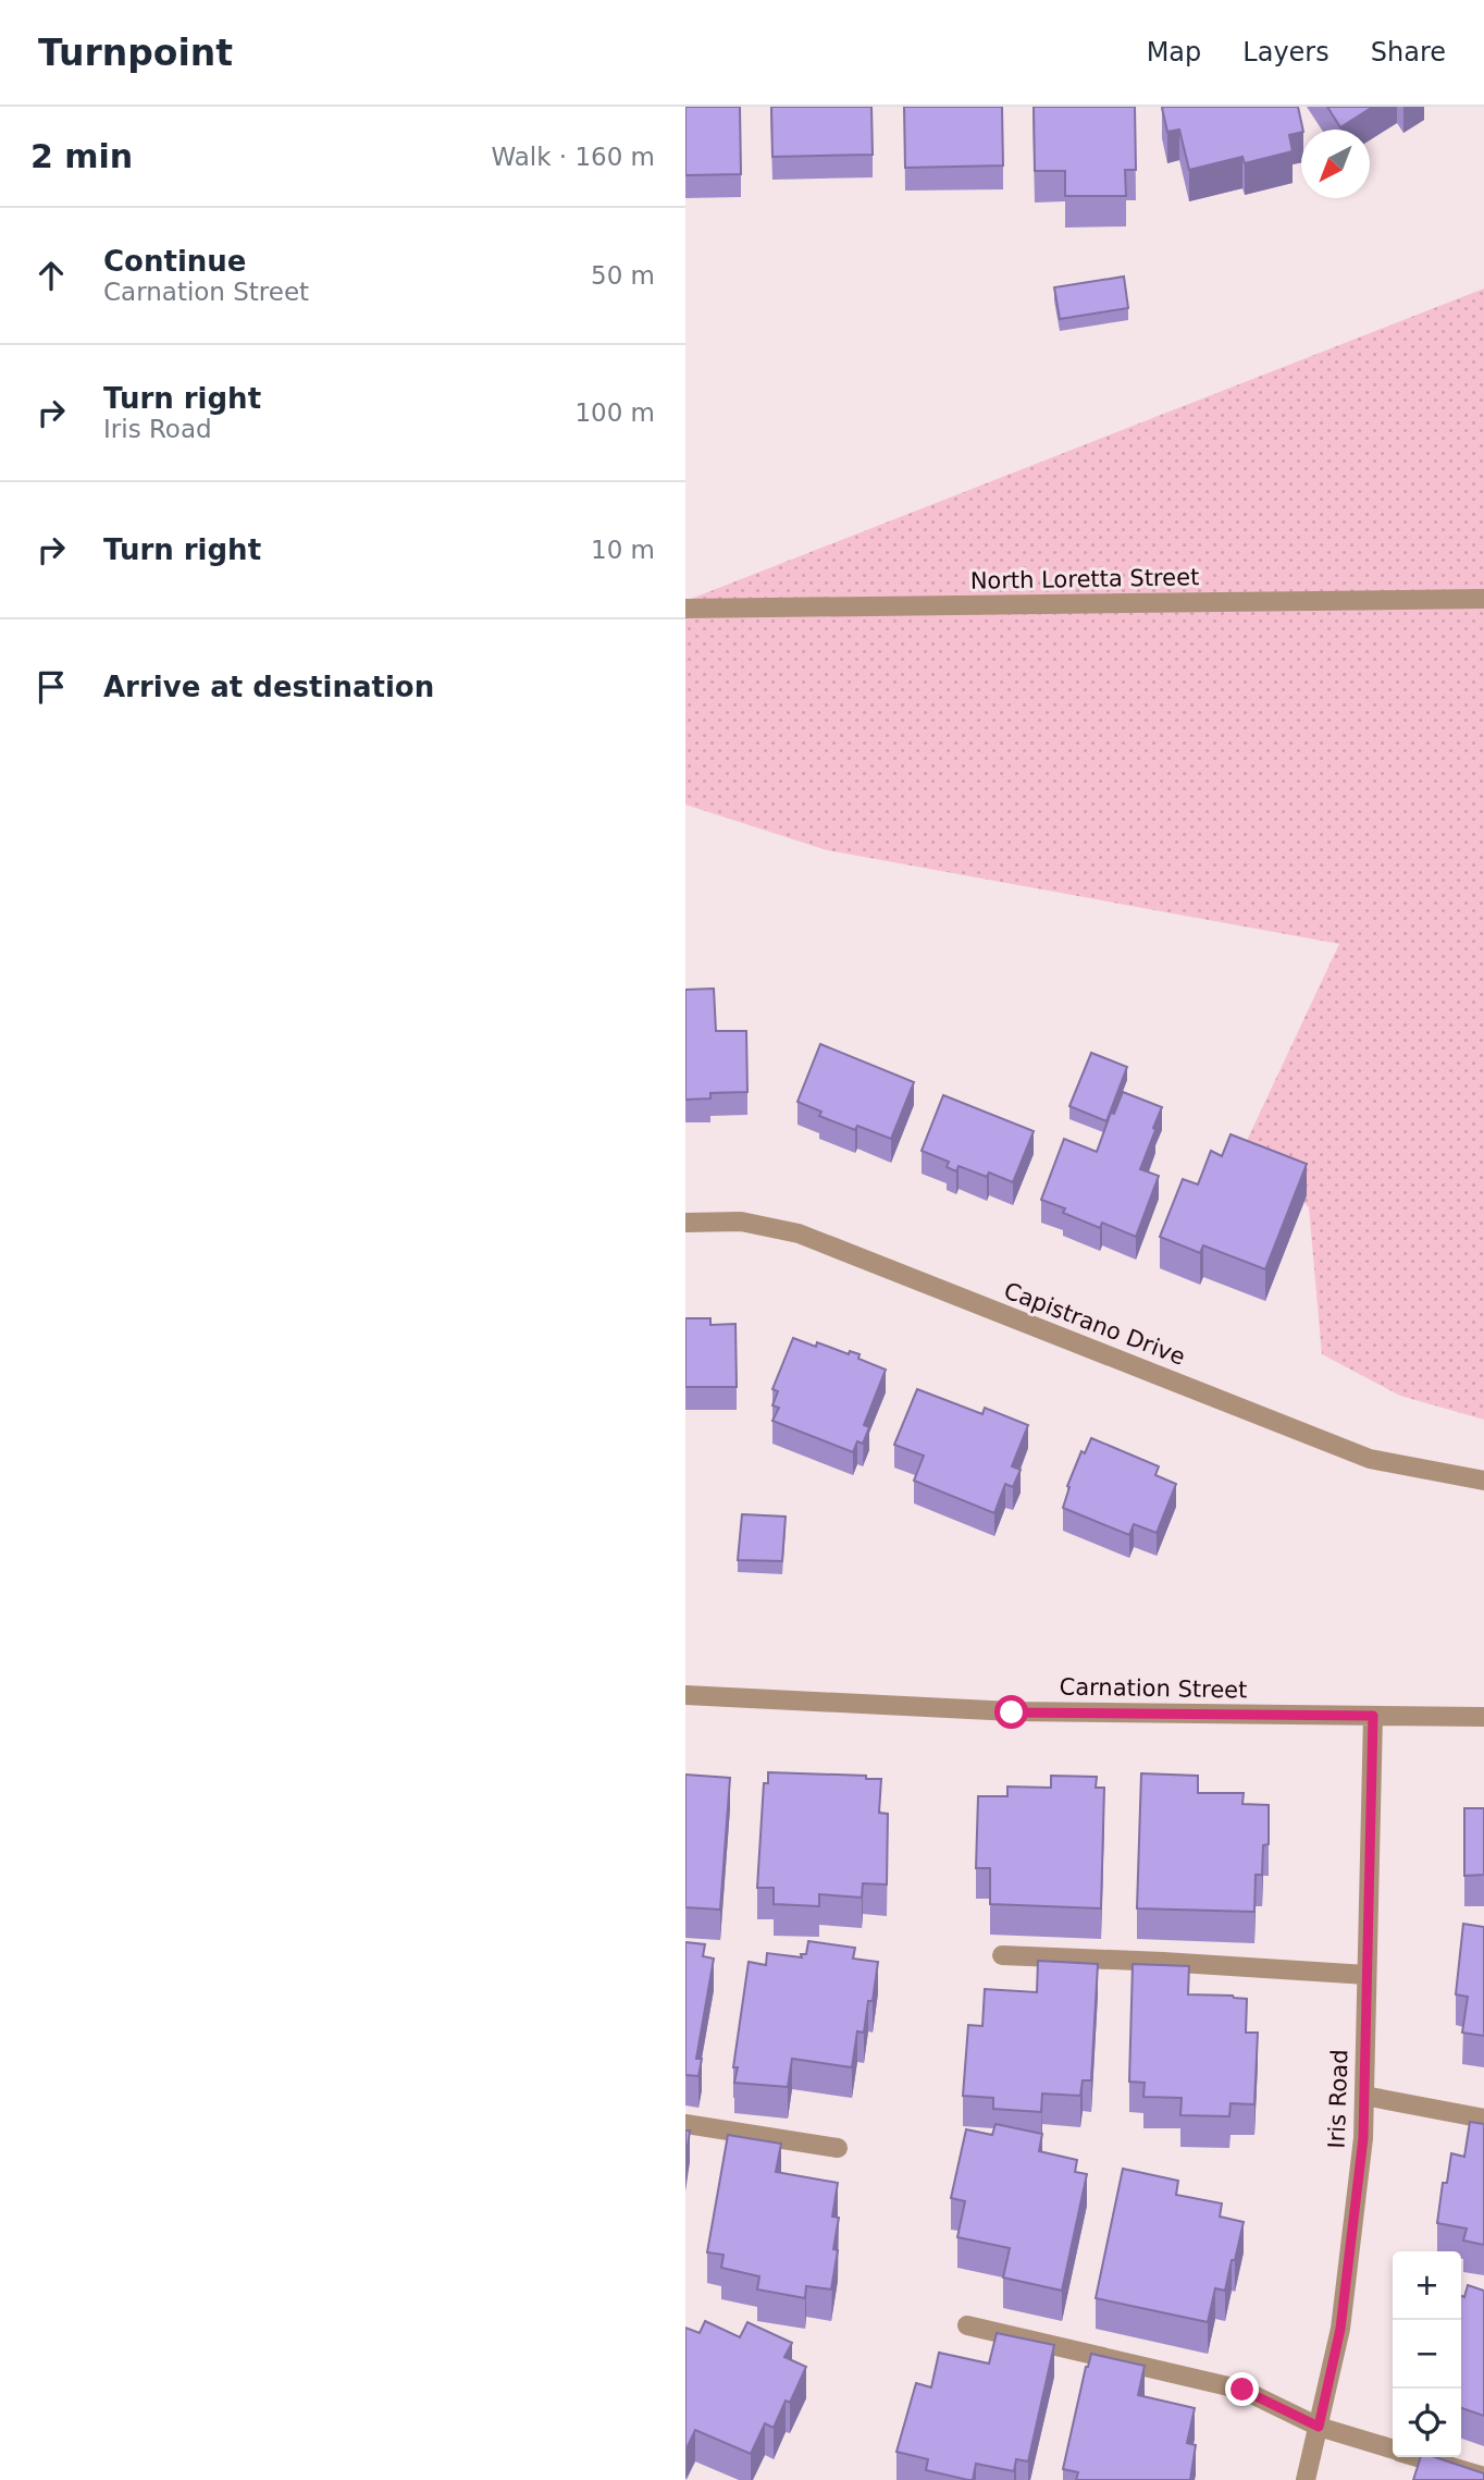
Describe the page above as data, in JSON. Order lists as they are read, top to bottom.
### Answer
{
  "streets": {
    "street": [
      "North Loretta Street",
      "Capistrano Drive",
      "Carnation Street",
      "Iris Road"
    ]
  },
  "crossings": [
    ["Carnation Street", "Iris Road"]
  ],
  "north": "bottom left",
  "page": {
    "header": "Turnpoint",
    "nav": ["Map", "Layers", "Share"],
    "heading": ["2 min", "Walk · 160 m"],
    "list": [
      ["Continue", "Carnation Street", "50 m"],
      ["Turn right", "Iris Road", "100 m"],
      ["Turn right", "10 m"],
      "Arrive at destination"
    ],
    "map_buttons": ["+", "−"]
  }
}
